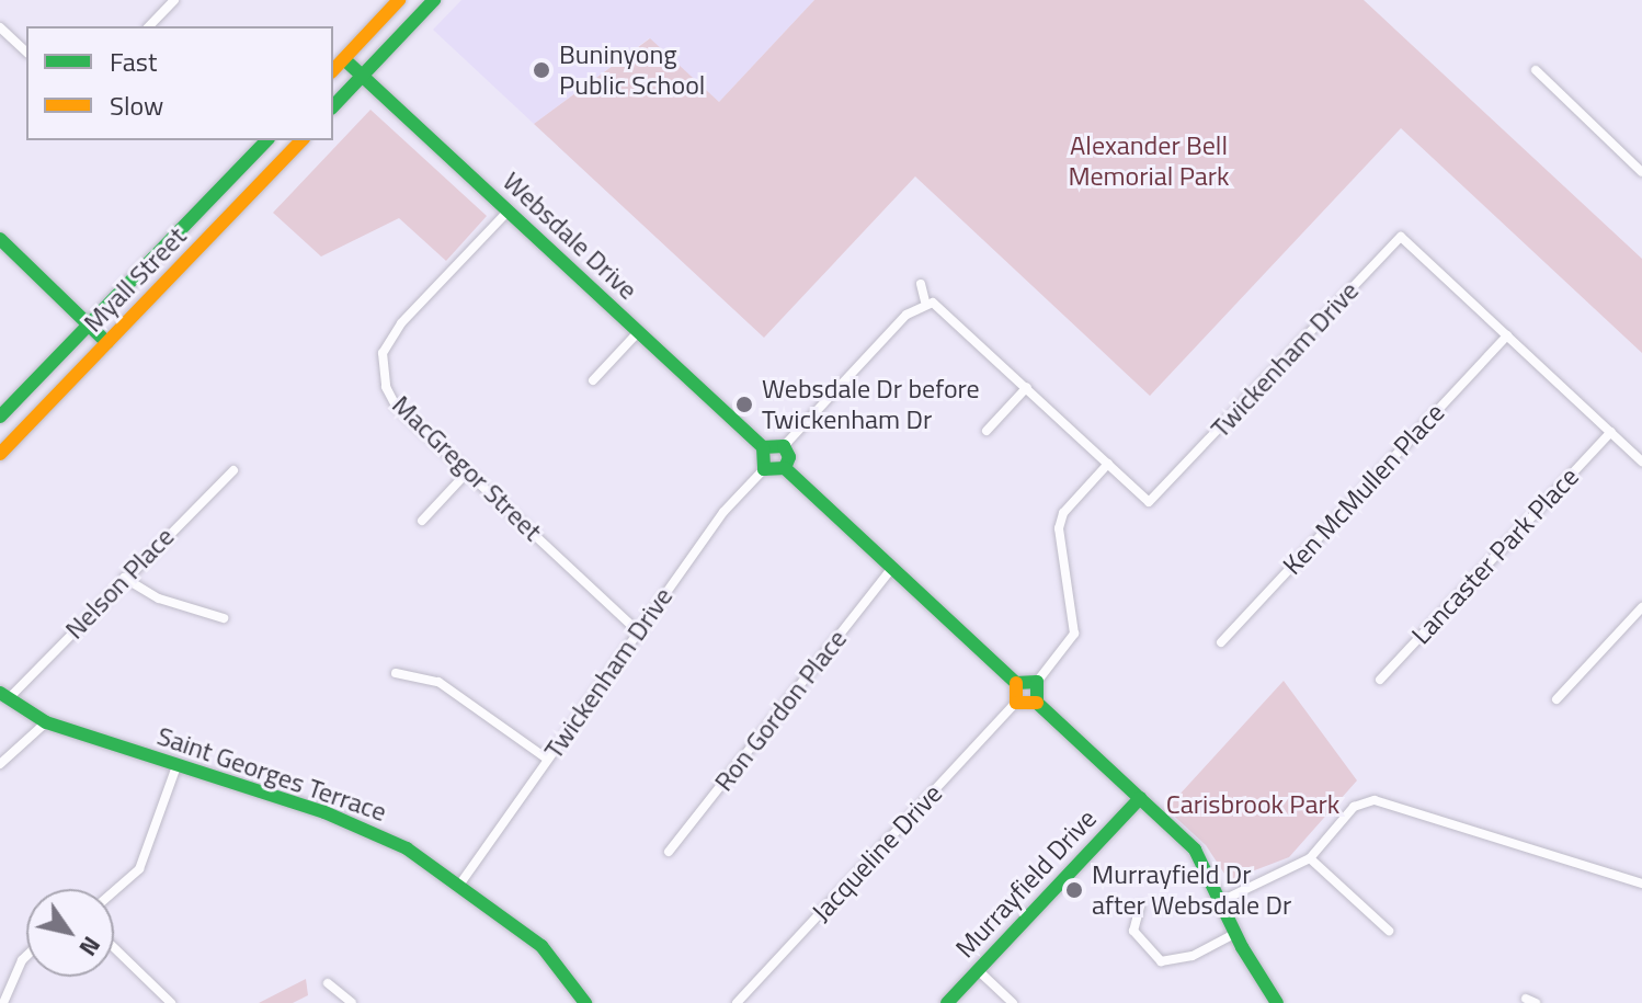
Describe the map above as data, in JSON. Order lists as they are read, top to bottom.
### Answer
{
  "streets": {
    "street": [
      "Websdale Drive",
      "Myall Street",
      "Twickenham Drive",
      "MacGregor Street",
      "Ken McMullen Place",
      "Lancaster Park Place",
      "Nelson Place",
      "Ron Gordon Place",
      "Saint Georges Terrace",
      "Jacqueline Drive",
      "Murrayfield Drive"
    ]
  },
  "crossings": [
    ["Websdale Drive", "Twickenham Drive"],
    ["Websdale Drive", "MacGregor Street"],
    ["Twickenham Drive", "MacGregor Street"],
    ["Twickenham Drive", "Ken McMullen Place"],
    ["Twickenham Drive", "Lancaster Park Place"],
    ["Twickenham Drive", "Saint Georges Terrace"],
    ["Nelson Place", "Saint Georges Terrace"]
  ],
  "parks": ["Alexander Bell Memorial Park", "Carisbrook Park"],
  "places": ["Buninyong Public School", "Websdale Dr before Twickenham Dr", "Murrayfield Dr after Websdale Dr"],
  "legend": ["Fast", "Slow"],
  "north": "bottom right"
}
